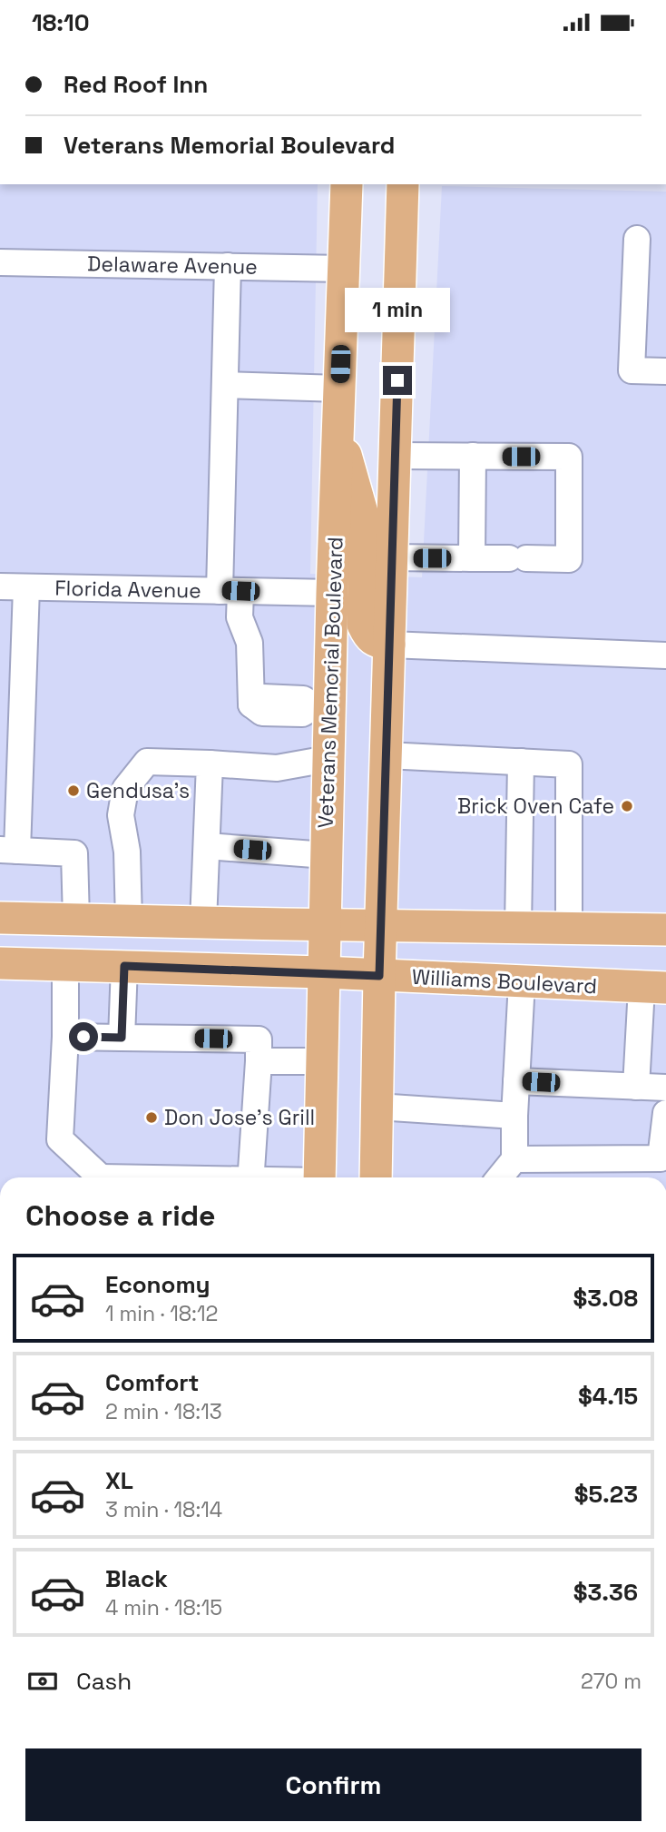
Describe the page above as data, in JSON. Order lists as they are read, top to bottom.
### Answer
{
  "streets": {
    "main road": ["Veterans Memorial Boulevard", "Williams Boulevard"],
    "street": ["Delaware Avenue", "Florida Avenue"]
  },
  "crossings": [
    ["Delaware Avenue", "Veterans Memorial Boulevard"],
    ["Florida Avenue", "Veterans Memorial Boulevard"],
    ["Veterans Memorial Boulevard", "Williams Boulevard"]
  ],
  "places": ["Gendusa's", "Brick Oven Cafe", "Don Jose's Grill"],
  "page": {
    "status": "18:10",
    "banner": ["Red Roof Inn", "Veterans Memorial Boulevard"],
    "bubble": "1 min",
    "heading": "Choose a ride",
    "list": [
      {
        "name": "Economy",
        "note": "1 min · 18:12",
        "value": "$3.08"
      },
      {
        "name": "Comfort",
        "note": "2 min · 18:13",
        "value": "$4.15"
      },
      {
        "name": "XL",
        "note": "3 min · 18:14",
        "value": "$5.23"
      },
      {
        "name": "Black",
        "note": "4 min · 18:15",
        "value": "$3.36"
      }
    ],
    "pay": ["Cash", "270 m"],
    "buttons": "Confirm"
  }
}
